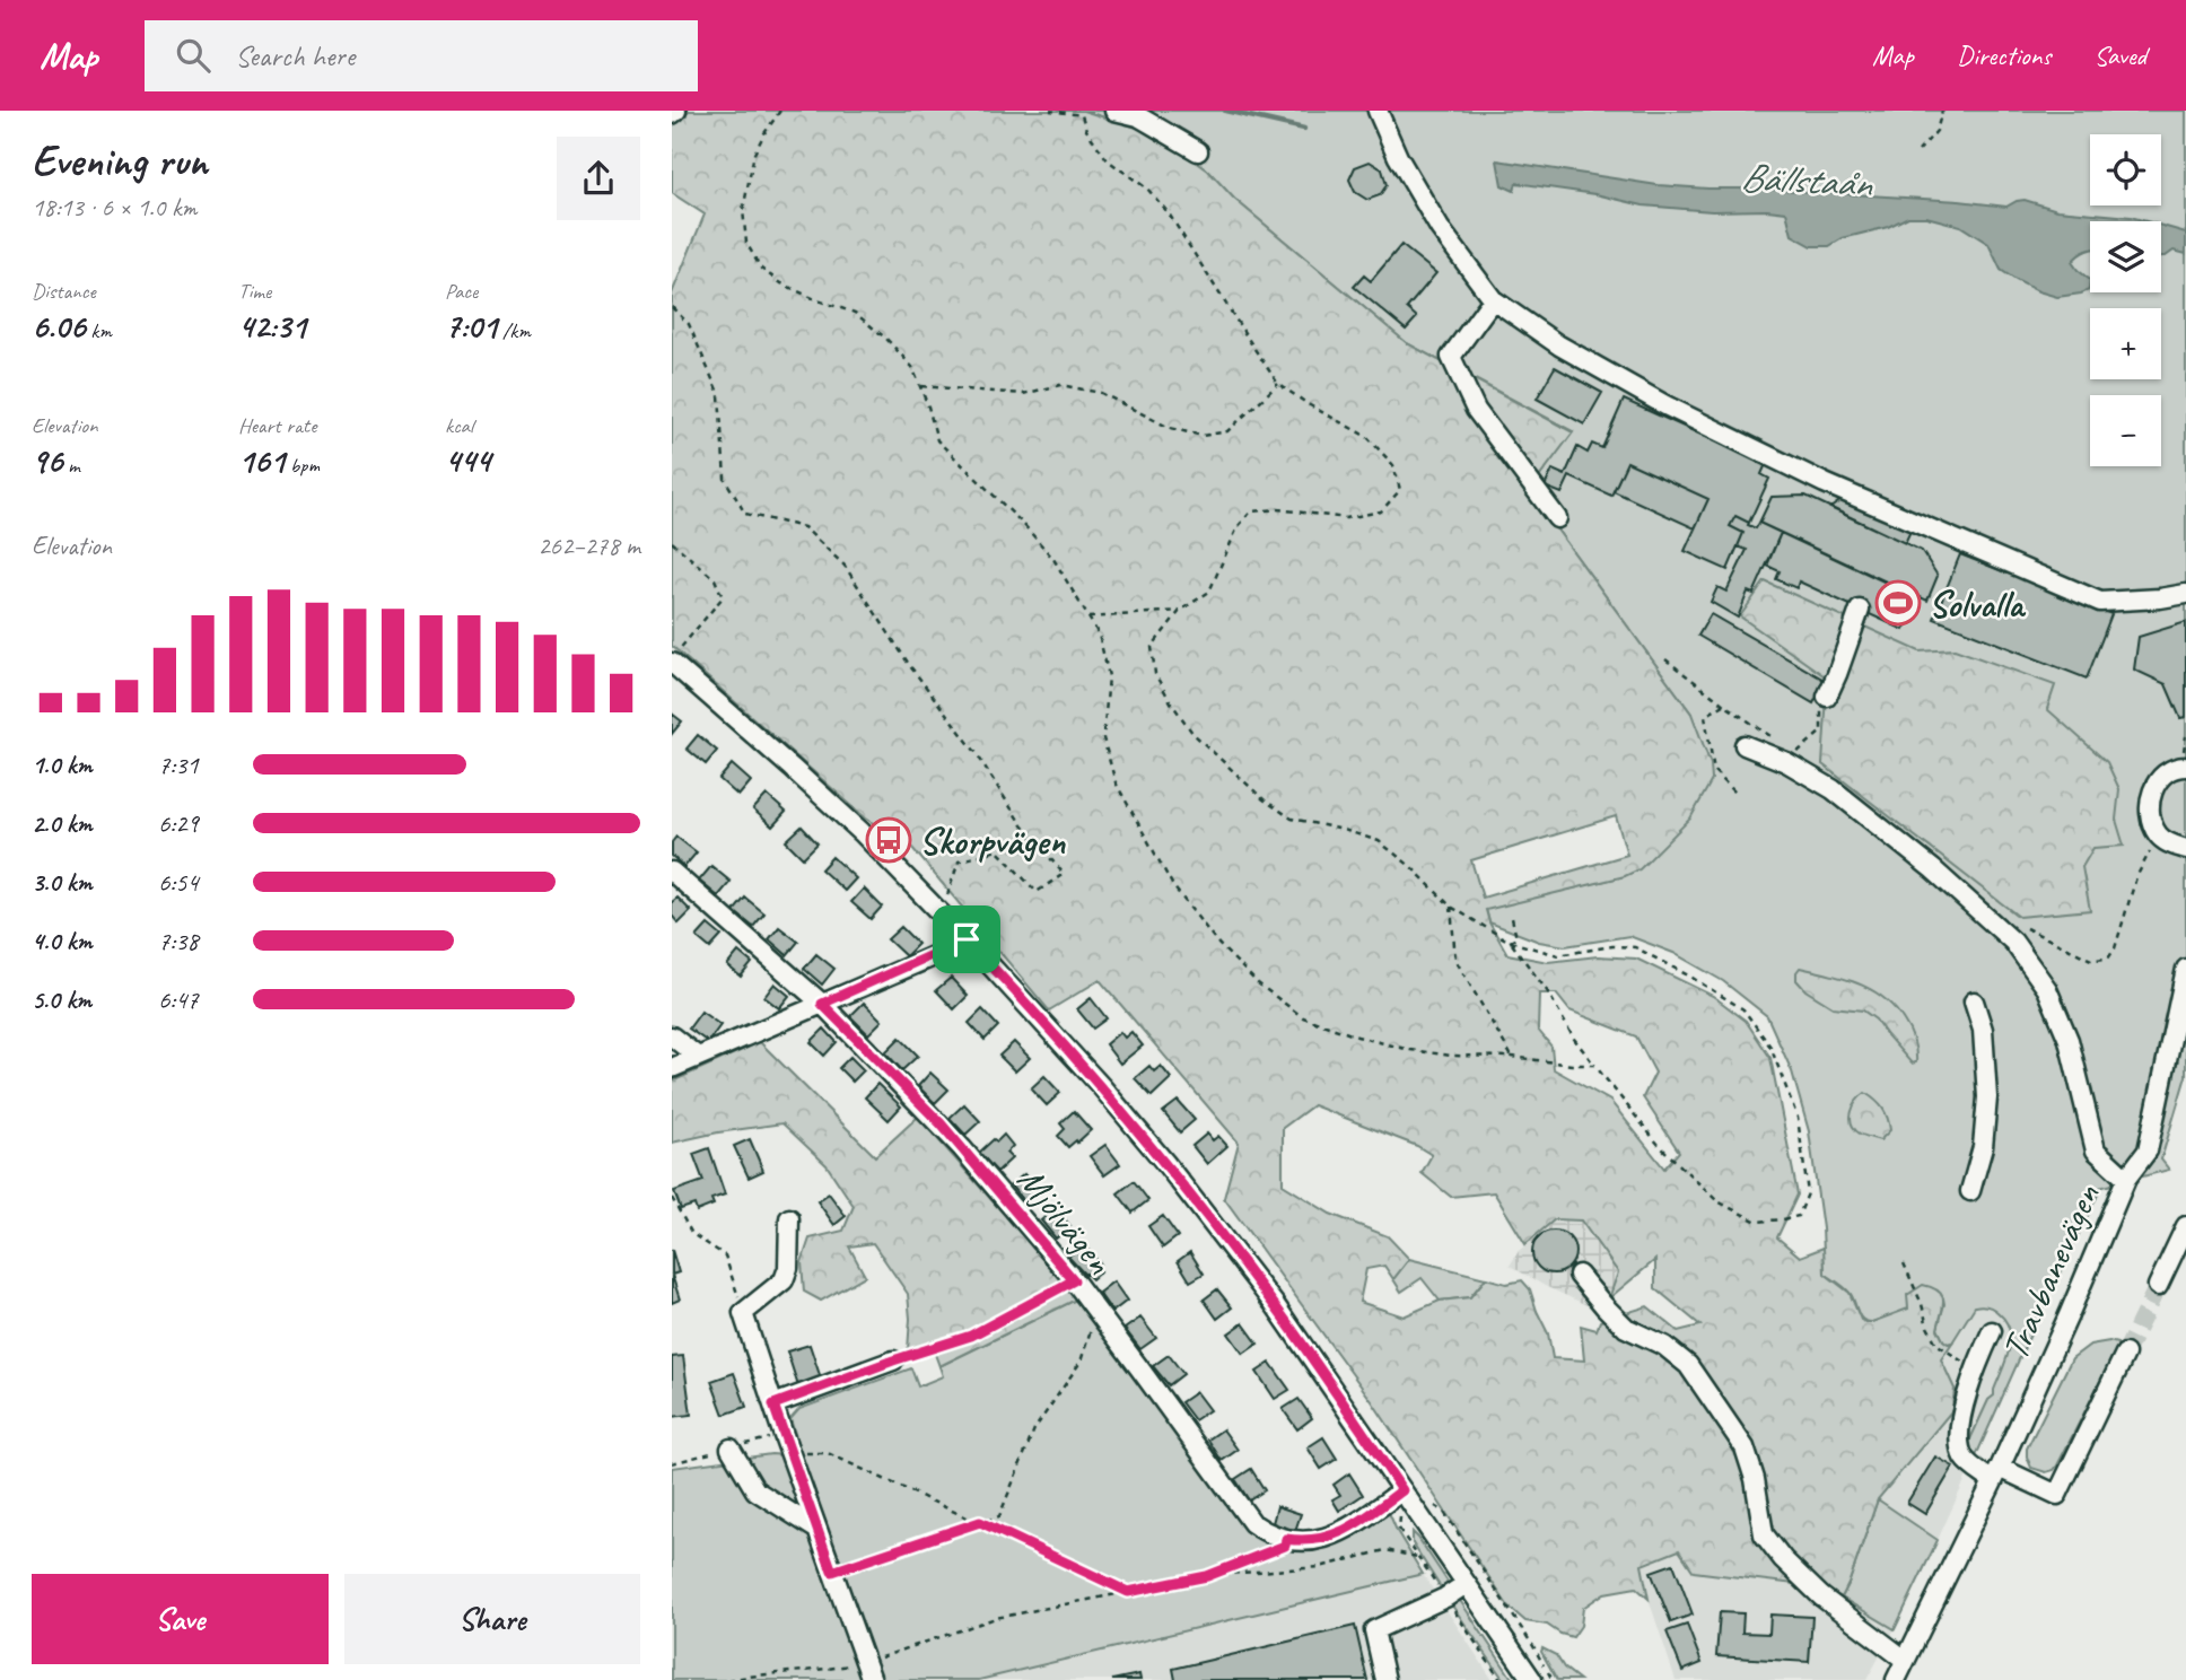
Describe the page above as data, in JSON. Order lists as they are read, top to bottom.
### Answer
{
  "streets": {
    "street": ["Mjölvägen", "Travbanevägen"]
  },
  "water": ["Bällstaån"],
  "places": {
    "sports": ["Solvalla"],
    "bus stop": ["Skorpvägen"]
  },
  "page": {
    "header": "Map",
    "search": "Search here",
    "nav": ["Map", "Directions", "Saved"],
    "heading": ["Evening run", "18:13 · 6 × 1.0 km"],
    "map_buttons": ["+", "−"],
    "stats": [
      ["Distance", "6.06 km"],
      ["Time", "42:31"],
      ["Pace", "7:01 /km"],
      ["Elevation", "96 m"],
      ["Heart rate", "161 bpm"],
      ["kcal", "444"]
    ],
    "chart": ["Elevation", "262–278 m"],
    "list": [
      {
        "name": "1.0 km",
        "note": "7:31"
      },
      {
        "name": "2.0 km",
        "note": "6:29"
      },
      {
        "name": "3.0 km",
        "note": "6:54"
      },
      {
        "name": "4.0 km",
        "note": "7:38"
      },
      {
        "name": "5.0 km",
        "note": "6:47"
      }
    ],
    "buttons": ["Save", "Share"]
  }
}
